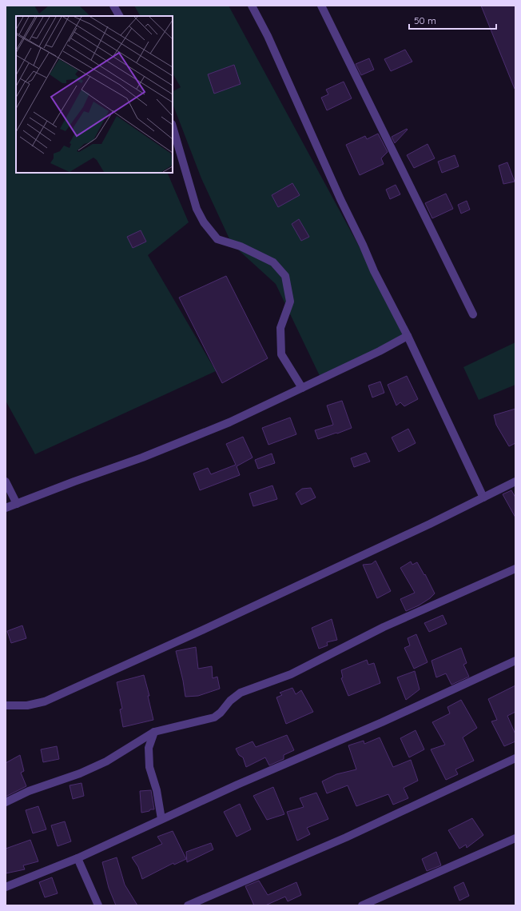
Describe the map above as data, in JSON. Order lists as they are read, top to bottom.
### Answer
{
  "scale_bar": "50 m"
}
